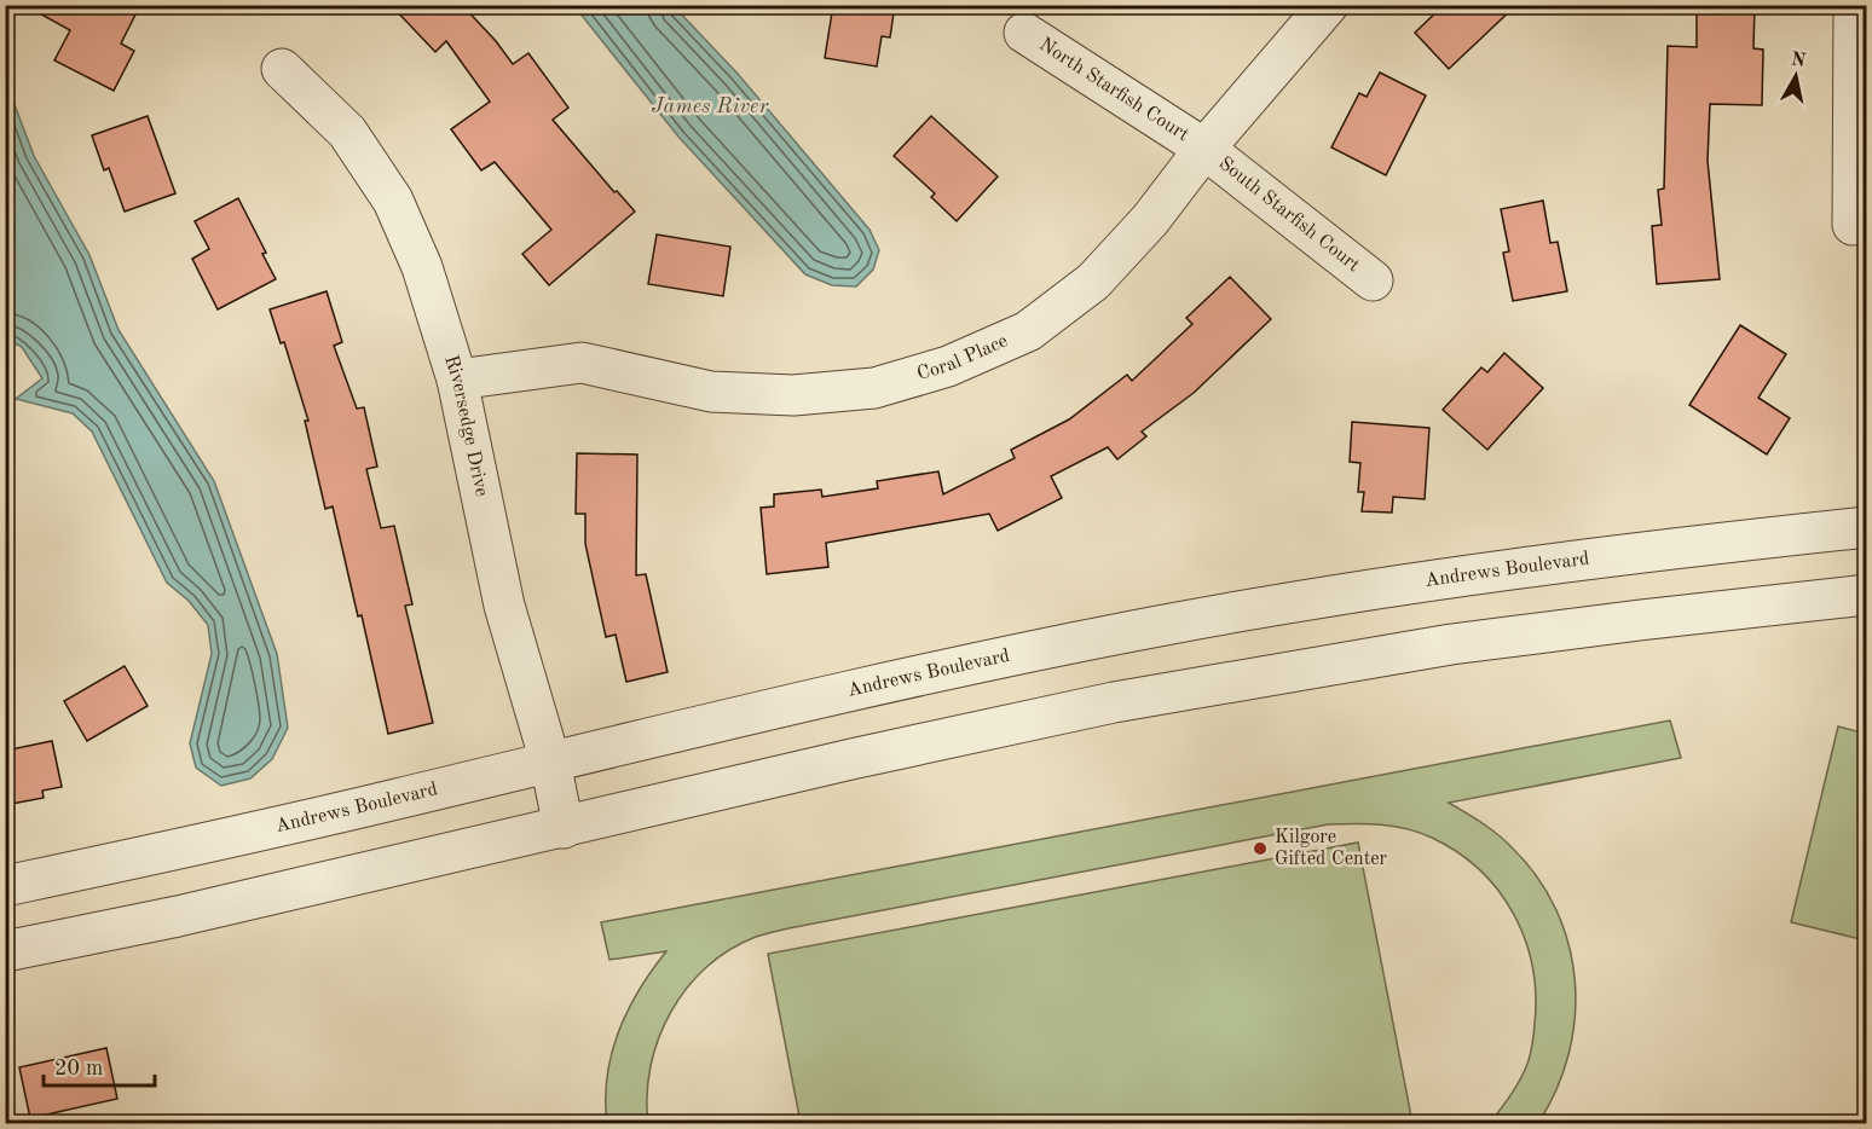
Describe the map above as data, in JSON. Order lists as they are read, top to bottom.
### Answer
{
  "streets": {
    "street": [
      "North Starfish Court",
      "South Starfish Court",
      "Coral Place",
      "Riversedge Drive",
      "Andrews Boulevard"
    ]
  },
  "crossings": [
    ["North Starfish Court", "South Starfish Court"],
    ["North Starfish Court", "Coral Place"],
    ["South Starfish Court", "Coral Place"],
    ["Coral Place", "Riversedge Drive"],
    ["Riversedge Drive", "Andrews Boulevard"]
  ],
  "water": ["James River"],
  "places": ["Kilgore Gifted Center"],
  "scale_bar": "20 m",
  "north": "top"
}
